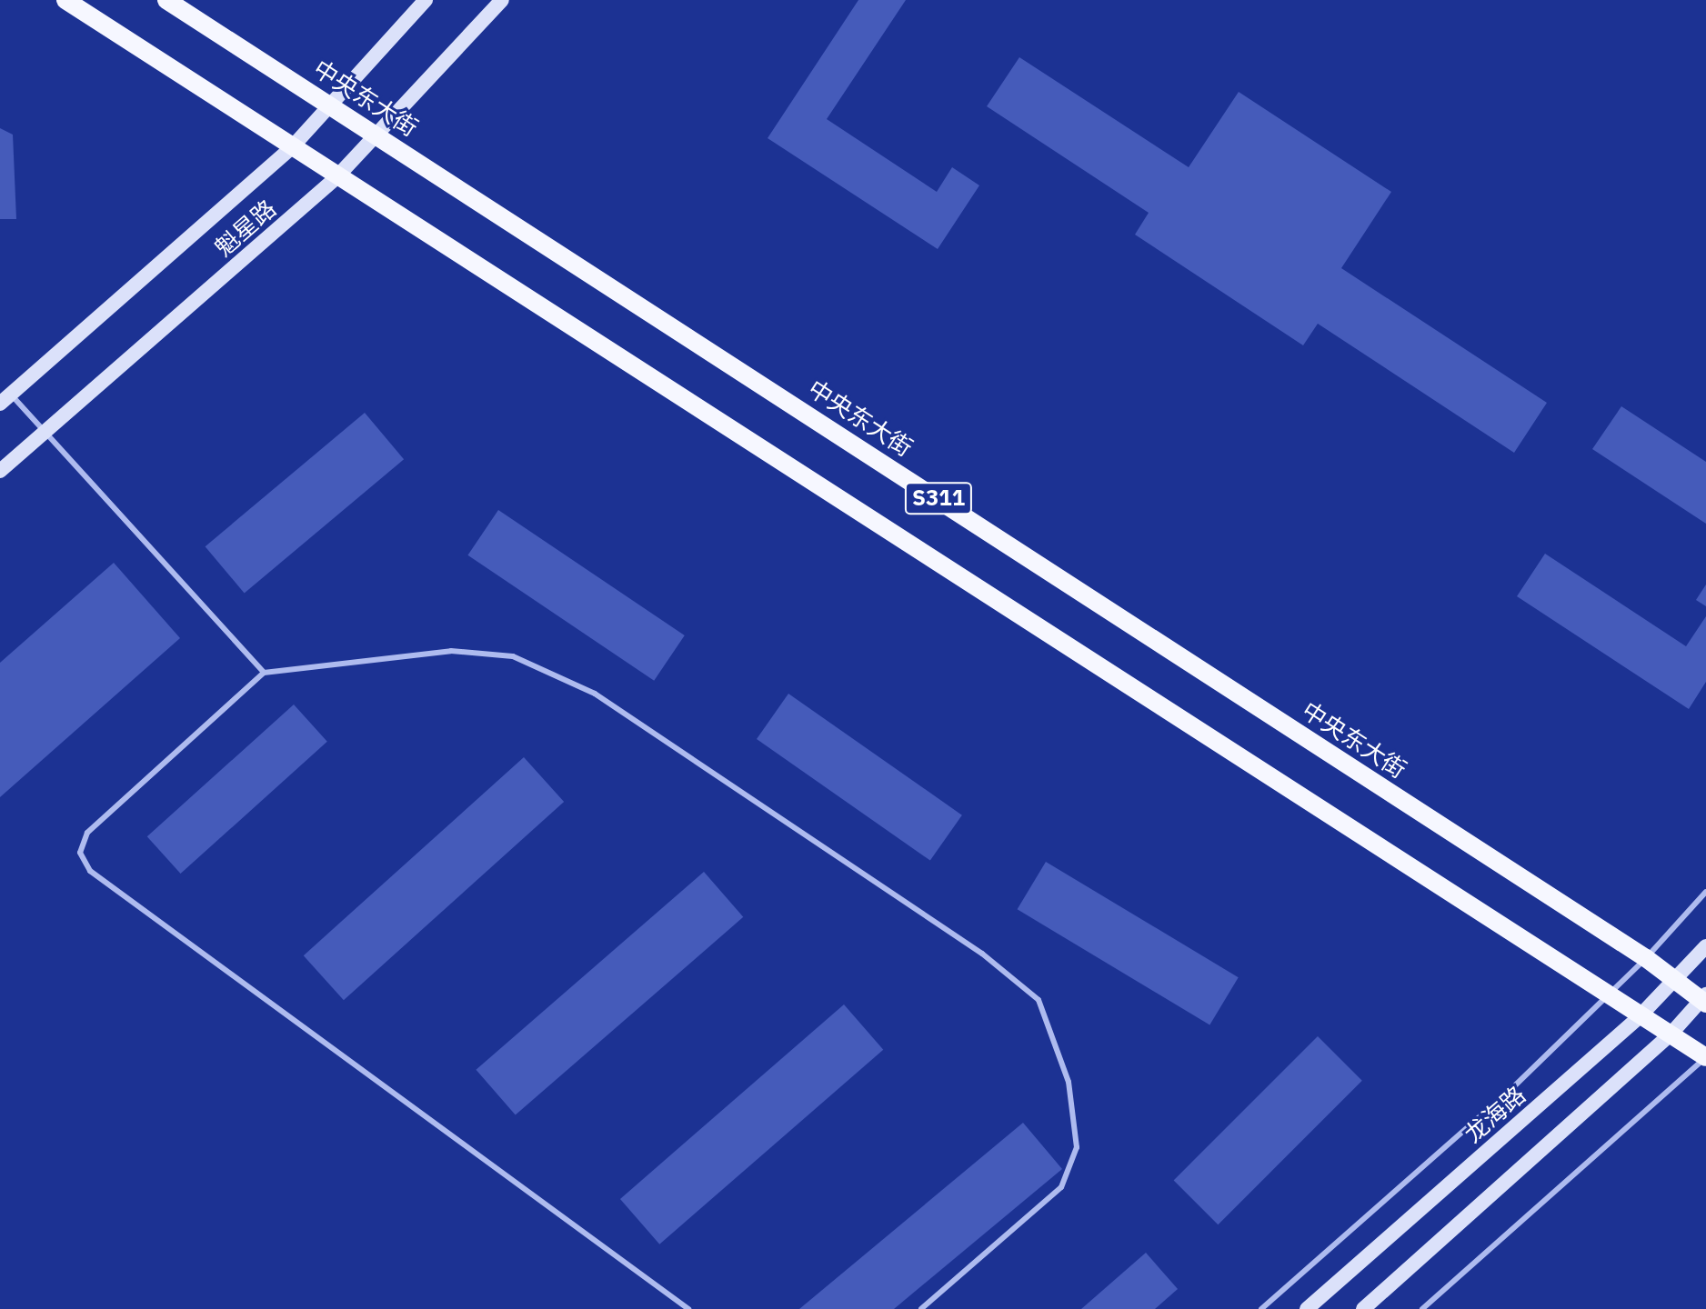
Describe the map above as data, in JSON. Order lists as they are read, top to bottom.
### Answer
{
  "streets": {
    "main road": ["中央东大街", "S311"],
    "street": ["魁星路", "龙海路"]
  },
  "crossings": [
    ["中央东大街", "魁星路"],
    ["中央东大街", "龙海路"]
  ]
}
